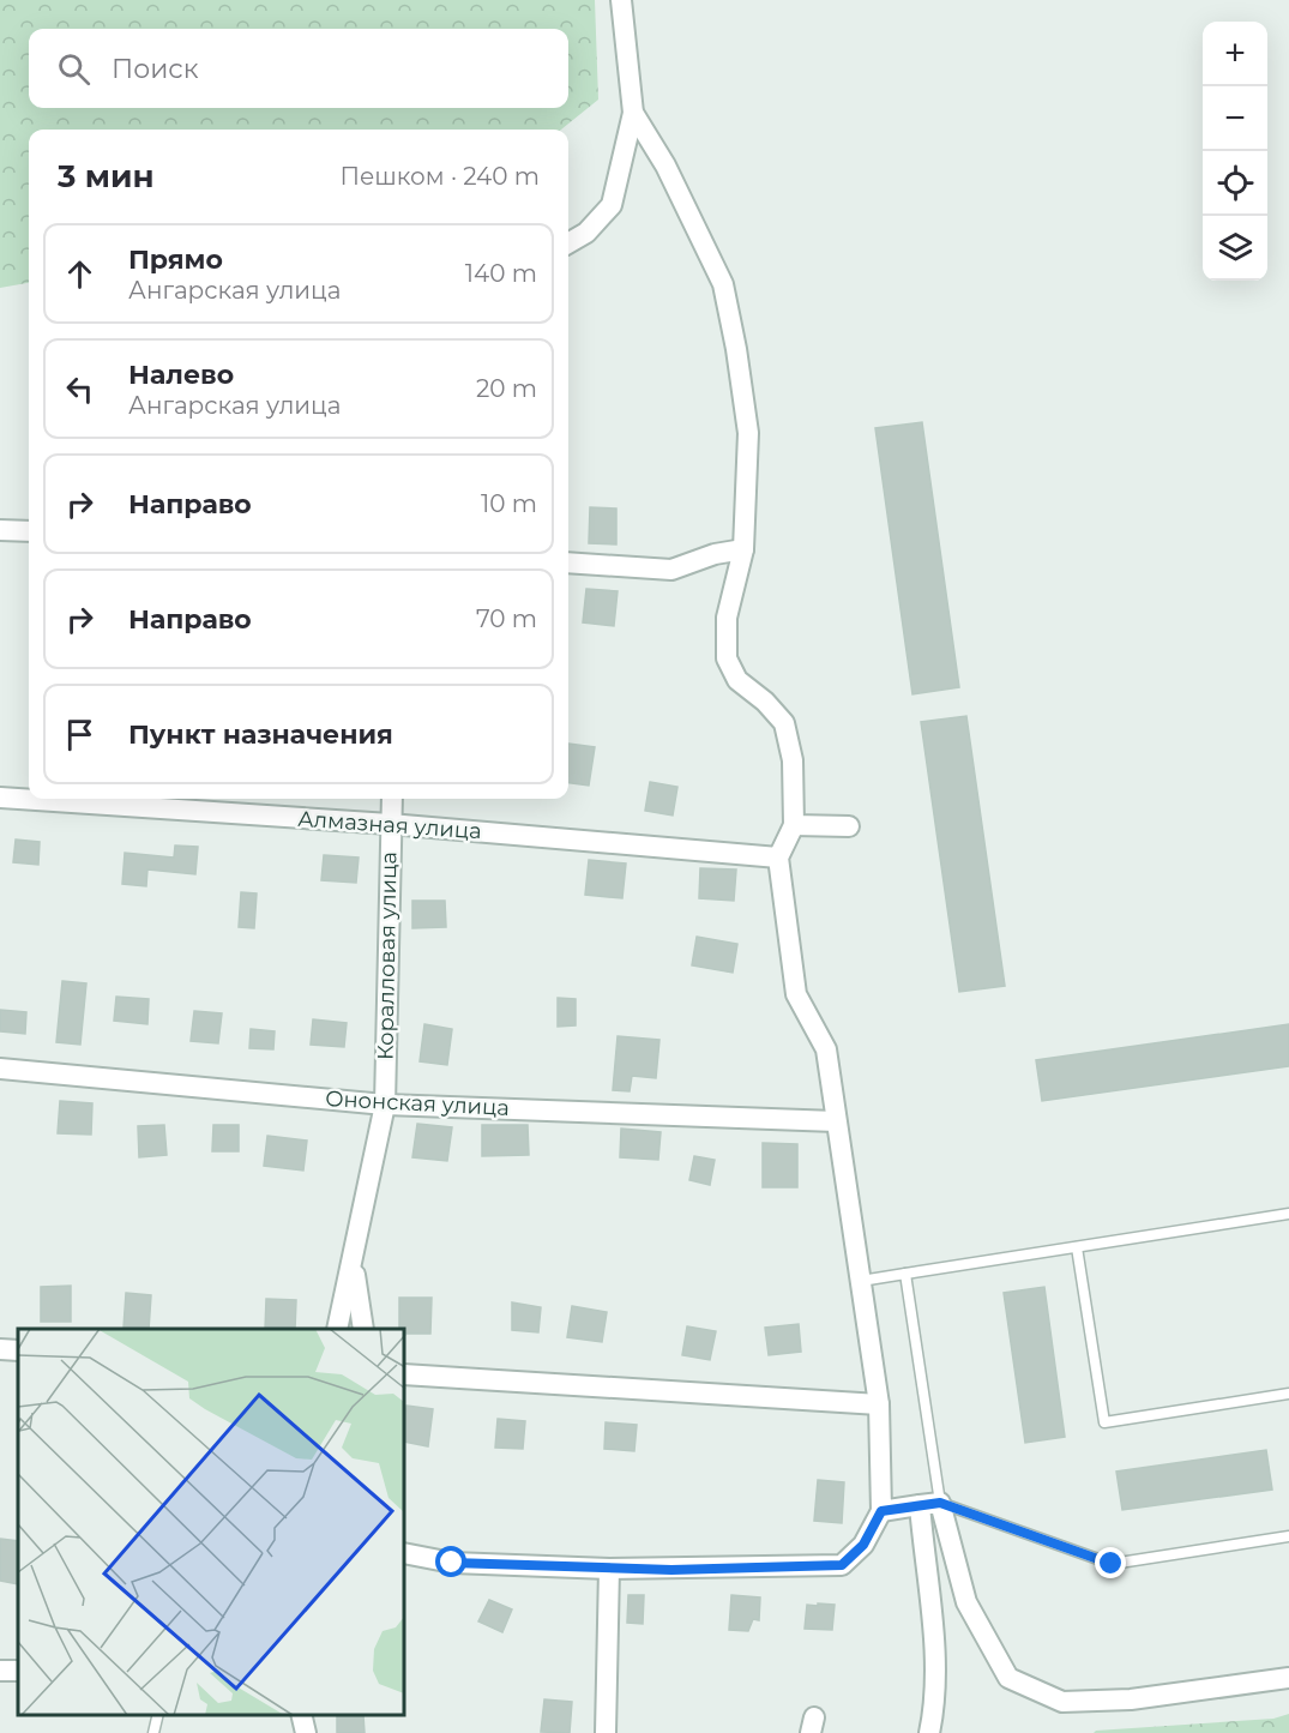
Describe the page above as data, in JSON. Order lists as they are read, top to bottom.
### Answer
{
  "streets": {
    "street": ["Алмазная улица", "Коралловая улица", "Ононская улица"]
  },
  "crossings": [
    ["Алмазная улица", "Коралловая улица"],
    ["Коралловая улица", "Ононская улица"]
  ],
  "page": {
    "map_buttons": ["+", "−"],
    "search": "Поиск",
    "heading": ["3 мин", "Пешком · 240 m"],
    "list": [
      ["Прямо", "Ангарская улица", "140 m"],
      ["Налево", "Ангарская улица", "20 m"],
      ["Направо", "10 m"],
      ["Направо", "70 m"],
      "Пункт назначения"
    ]
  }
}
